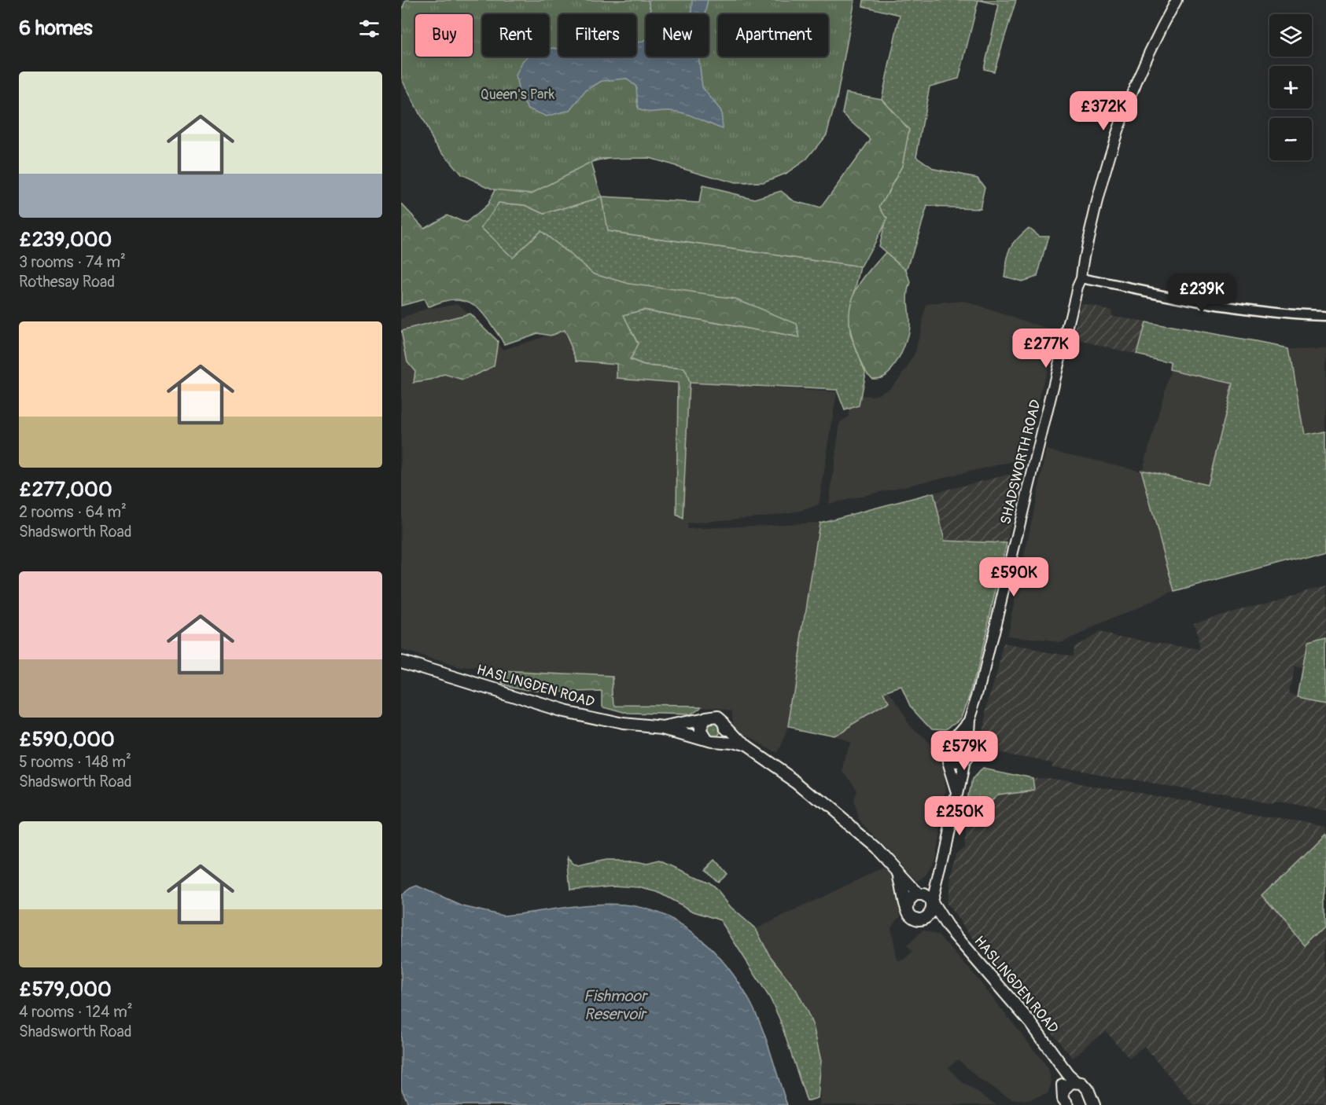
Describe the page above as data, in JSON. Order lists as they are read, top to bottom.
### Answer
{
  "streets": {
    "highway": ["HASLINGDEN ROAD"],
    "main road": ["SHADSWORTH ROAD"]
  },
  "crossings": [
    ["SHADSWORTH ROAD", "HASLINGDEN ROAD"]
  ],
  "water": ["Fishmoor Reservoir"],
  "parks": ["Queen's Park"],
  "page": {
    "heading": "6 homes",
    "map_buttons": ["+", "−"],
    "chip": [
      "Buy",
      "Rent",
      "Filters",
      "New",
      "Apartment"
    ],
    "list": [
      {
        "name": "£239,000",
        "note": "3 rooms · 74 m² · Rothesay Road"
      },
      {
        "name": "£277,000",
        "note": "2 rooms · 64 m² · Shadsworth Road"
      },
      {
        "name": "£590,000",
        "note": "5 rooms · 148 m² · Shadsworth Road"
      },
      {
        "name": "£579,000",
        "note": "4 rooms · 124 m² · Shadsworth Road"
      }
    ],
    "price": [
      "£372K",
      "£239K",
      "£277K",
      "£590K",
      "£579K",
      "£250K"
    ]
  }
}
